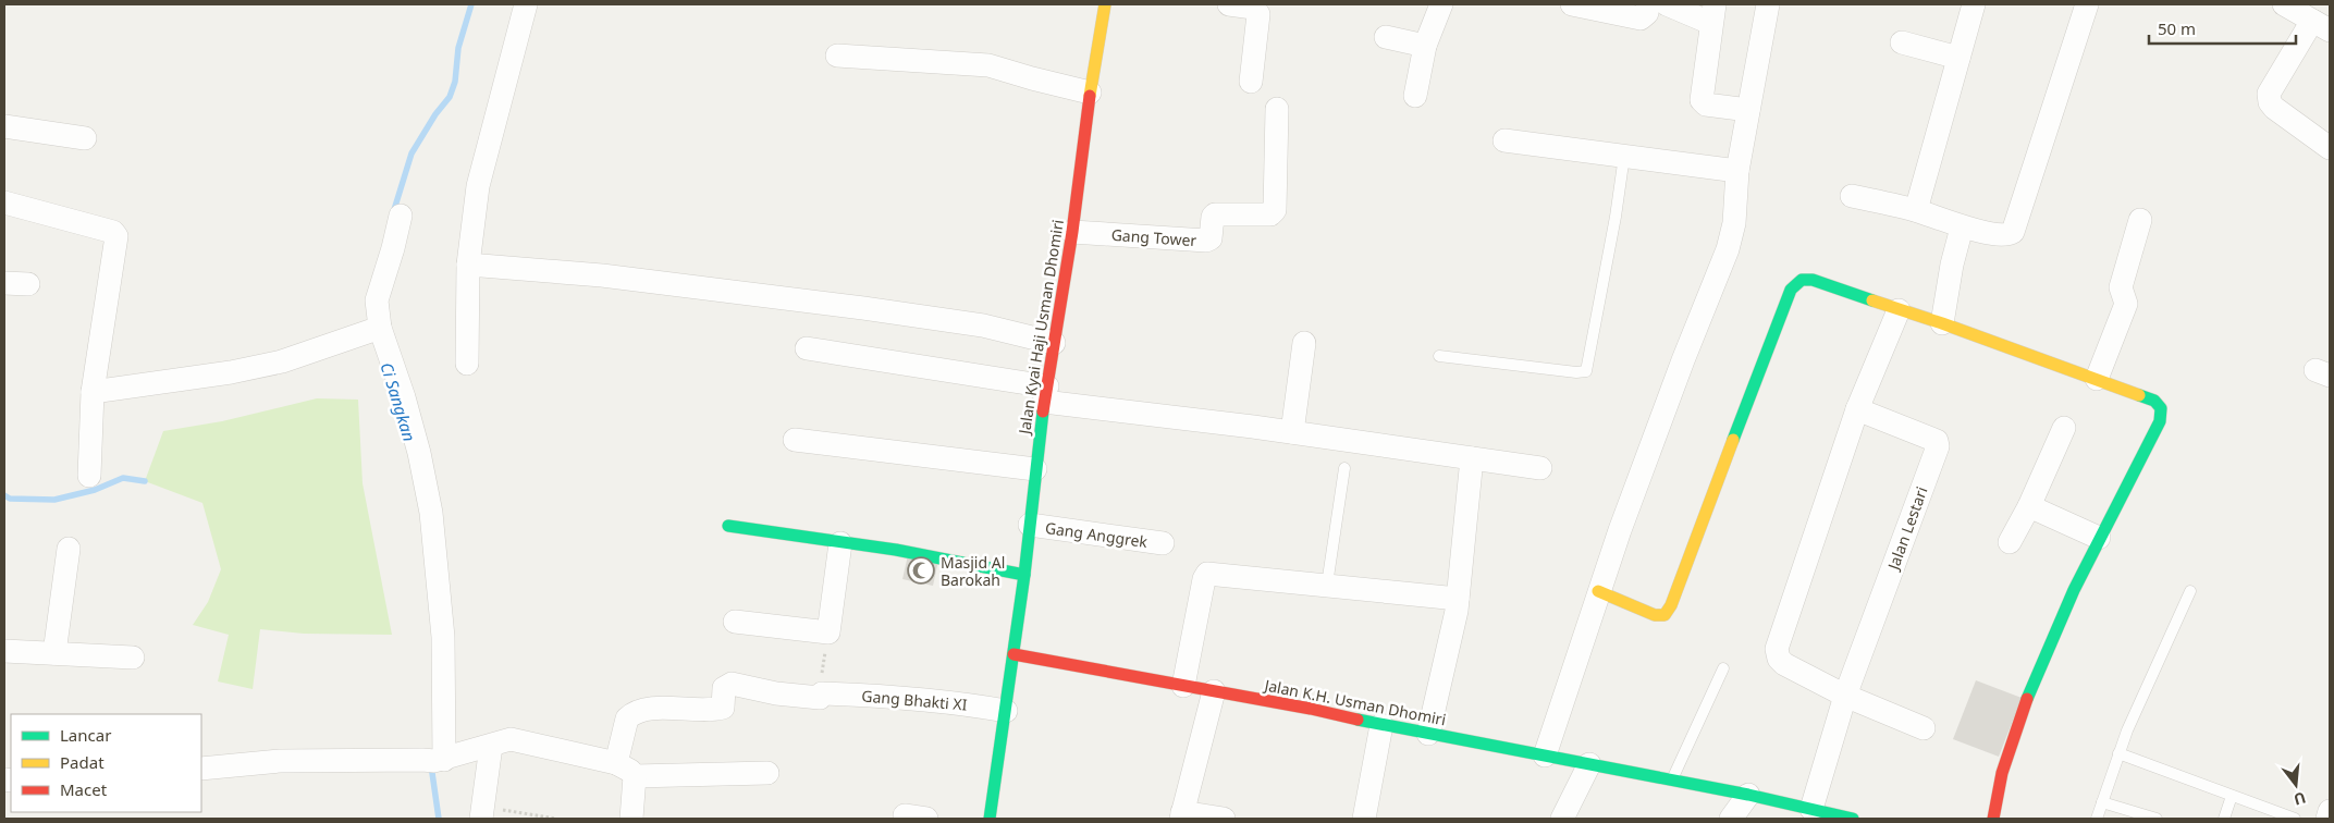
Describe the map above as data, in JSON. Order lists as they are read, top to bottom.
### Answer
{
  "streets": {
    "street": [
      "Gang Tower",
      "Jalan Kyai Haji Usman Dhomiri",
      "Jalan Lestari",
      "Gang Anggrek",
      "Gang Bhakti XI",
      "Jalan K.H. Usman Dhomiri"
    ]
  },
  "crossings": [
    ["Gang Tower", "Jalan Kyai Haji Usman Dhomiri"],
    ["Jalan Kyai Haji Usman Dhomiri", "Gang Anggrek"],
    ["Jalan Kyai Haji Usman Dhomiri", "Jalan K.H. Usman Dhomiri"]
  ],
  "water": ["Ci Sangkan"],
  "places": {
    "mosque": ["Masjid Al Barokah"]
  },
  "legend": ["Lancar", "Padat", "Macet"],
  "scale_bar": "50 m",
  "north": "bottom"
}
